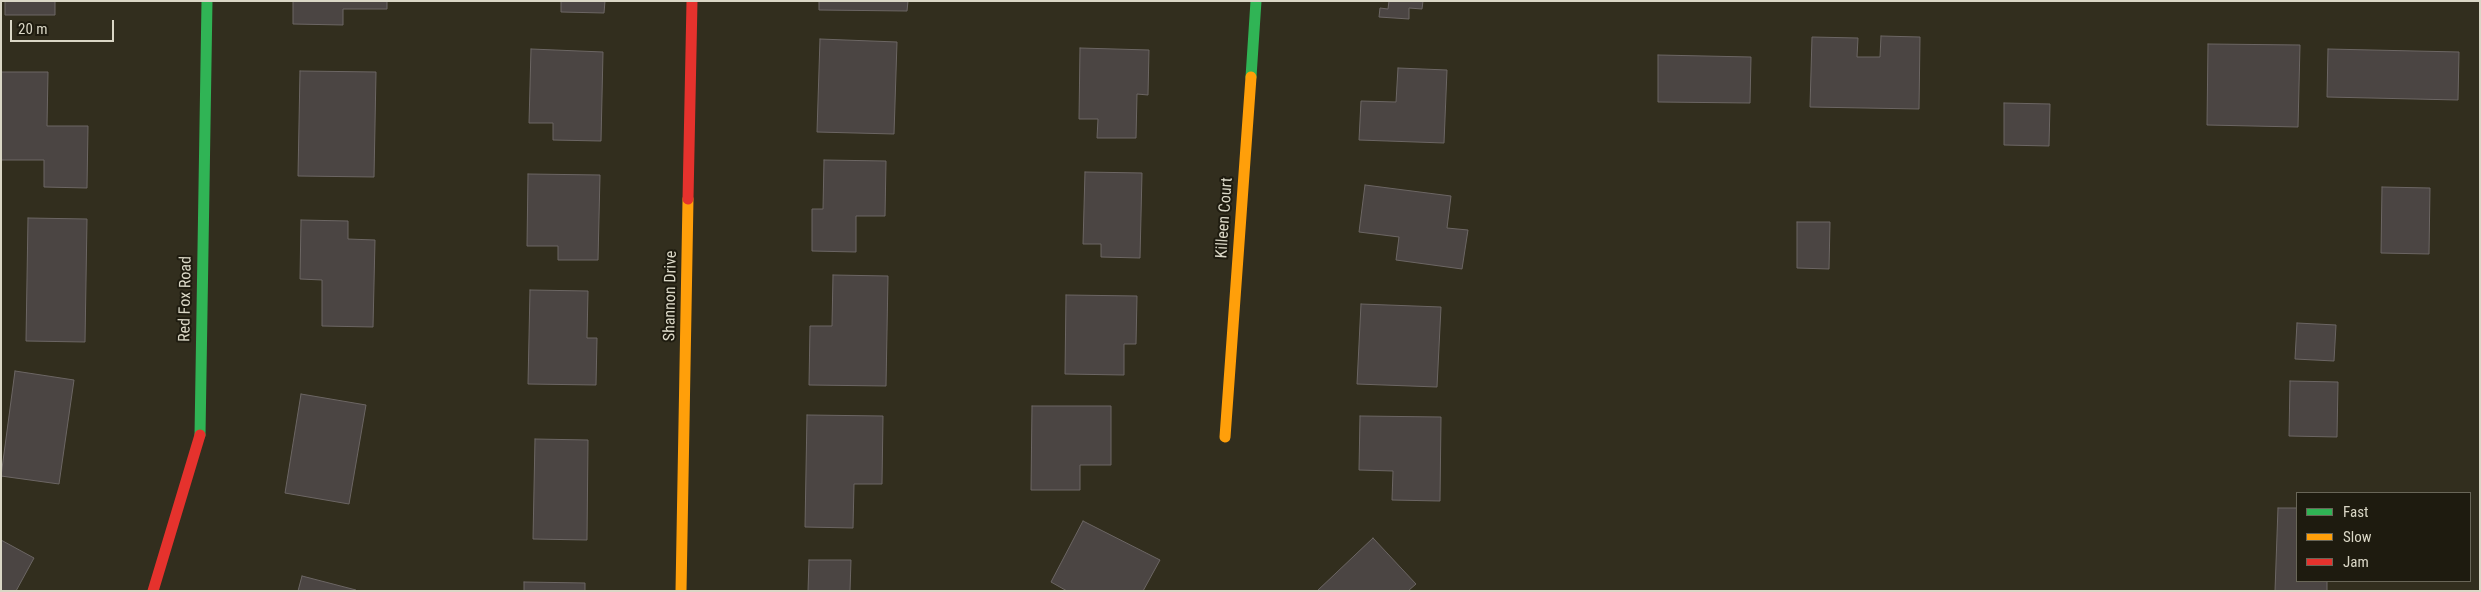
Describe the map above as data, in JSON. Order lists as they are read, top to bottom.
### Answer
{
  "streets": {
    "street": ["Killeen Court", "Shannon Drive", "Red Fox Road"]
  },
  "legend": ["Fast", "Slow", "Jam"],
  "scale_bar": "20 m"
}
